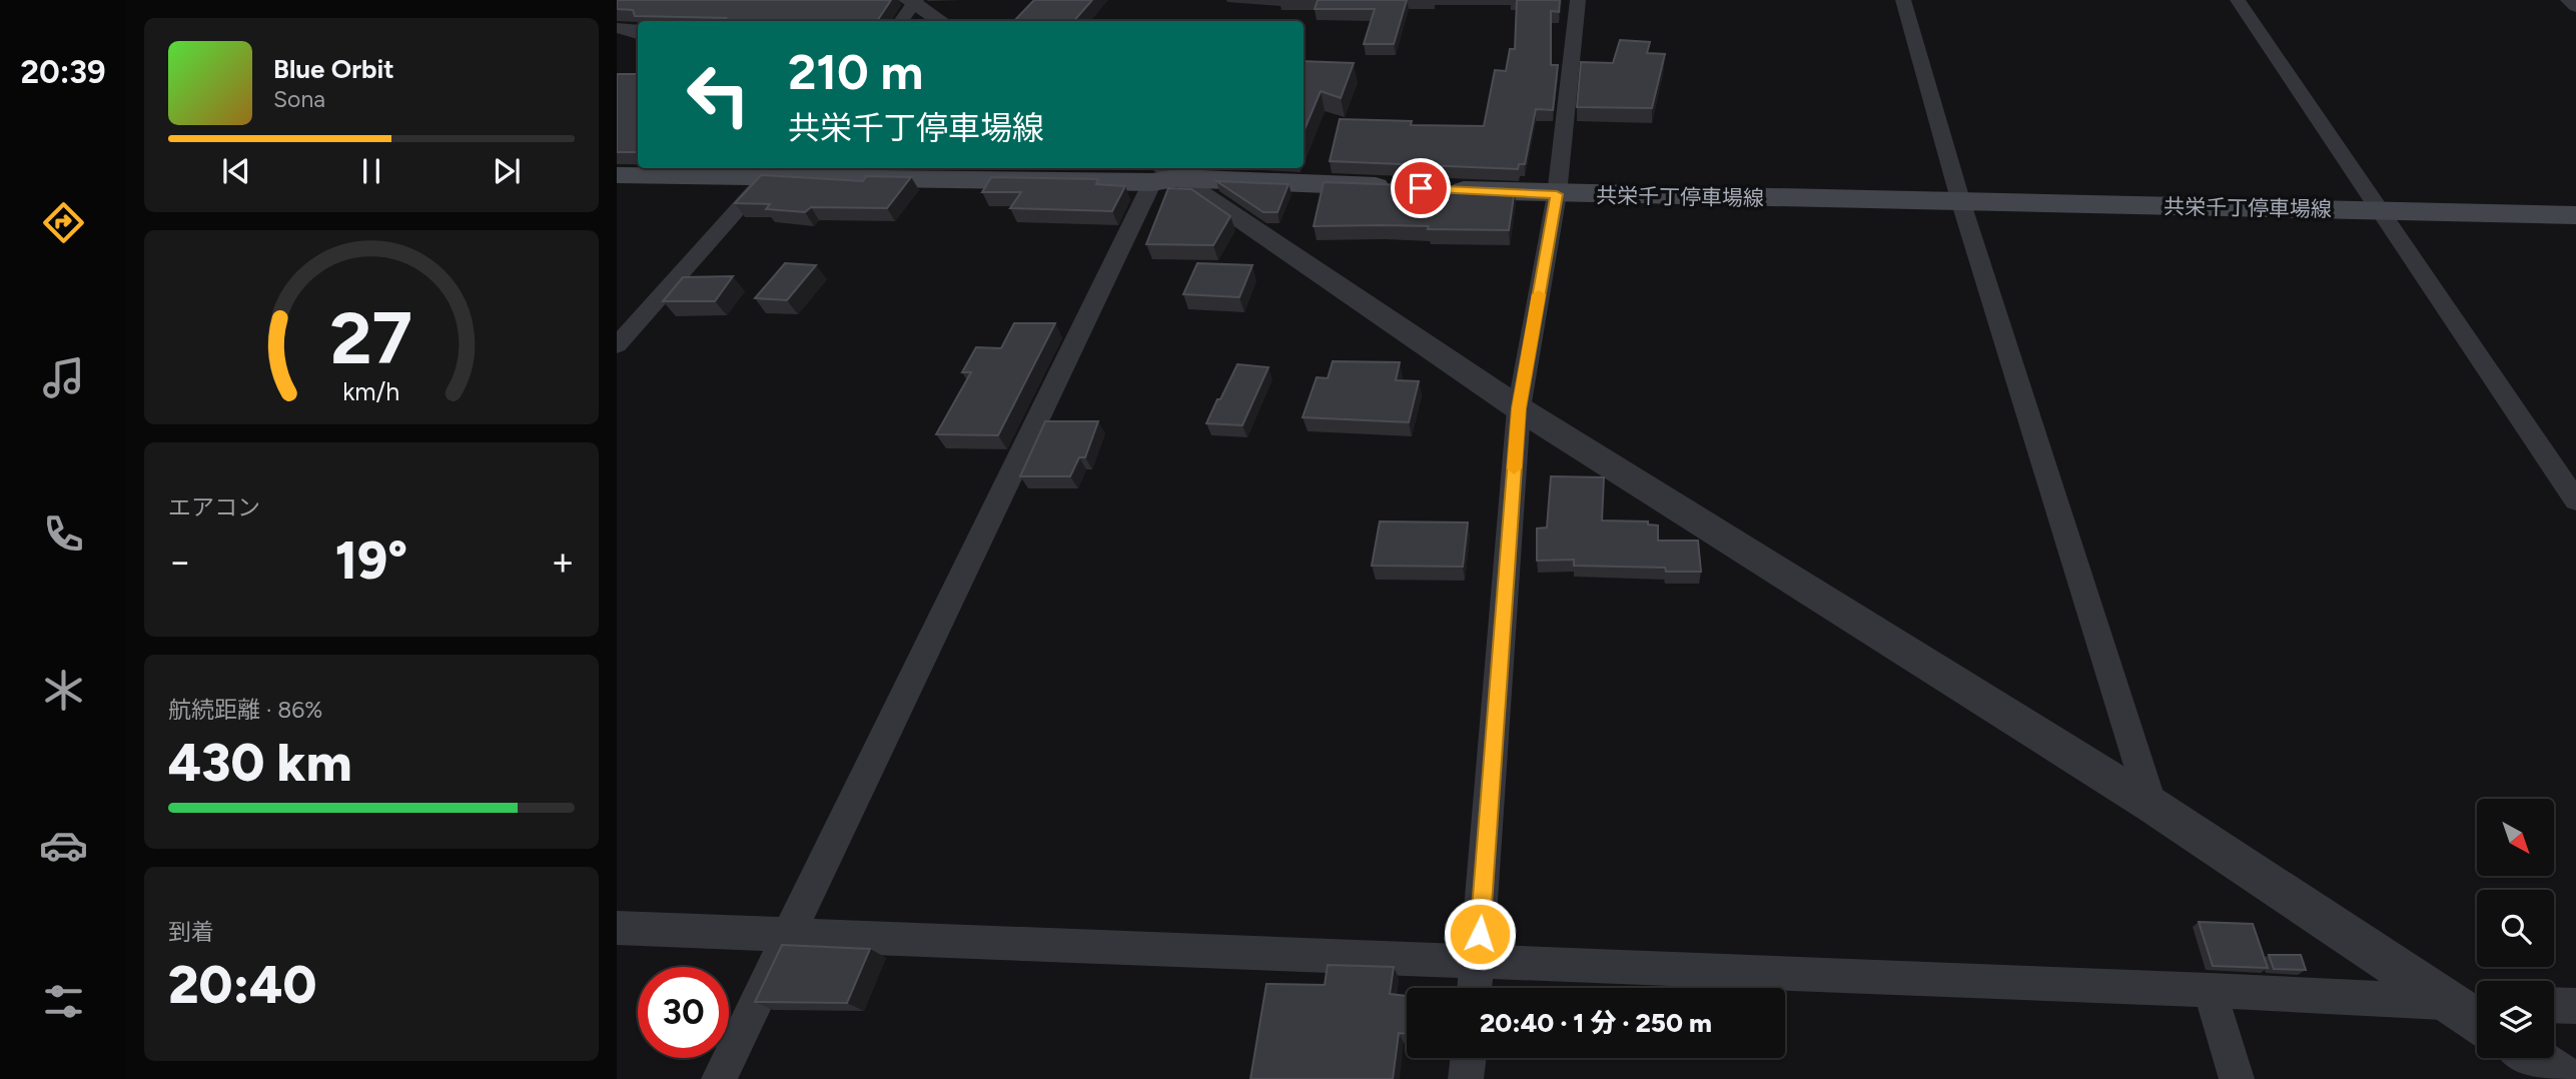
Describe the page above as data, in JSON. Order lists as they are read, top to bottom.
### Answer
{
  "streets": {
    "main road": ["共栄千丁停車場線"]
  },
  "north": "bottom right",
  "page": {
    "tabs": "20:39",
    "turn": ["210 m", "共栄千丁停車場線"],
    "song": ["Blue Orbit", "Sona"],
    "tile": [
      "エアコン",
      ["航続距離 · 86%", "430 km"],
      ["到着", "20:40"]
    ],
    "heat": ["−", "19°", "+"],
    "limit": "30",
    "trip": "20:40 · 1 分 · 250 m",
    "gauge": ["27", "km/h"]
  }
}
